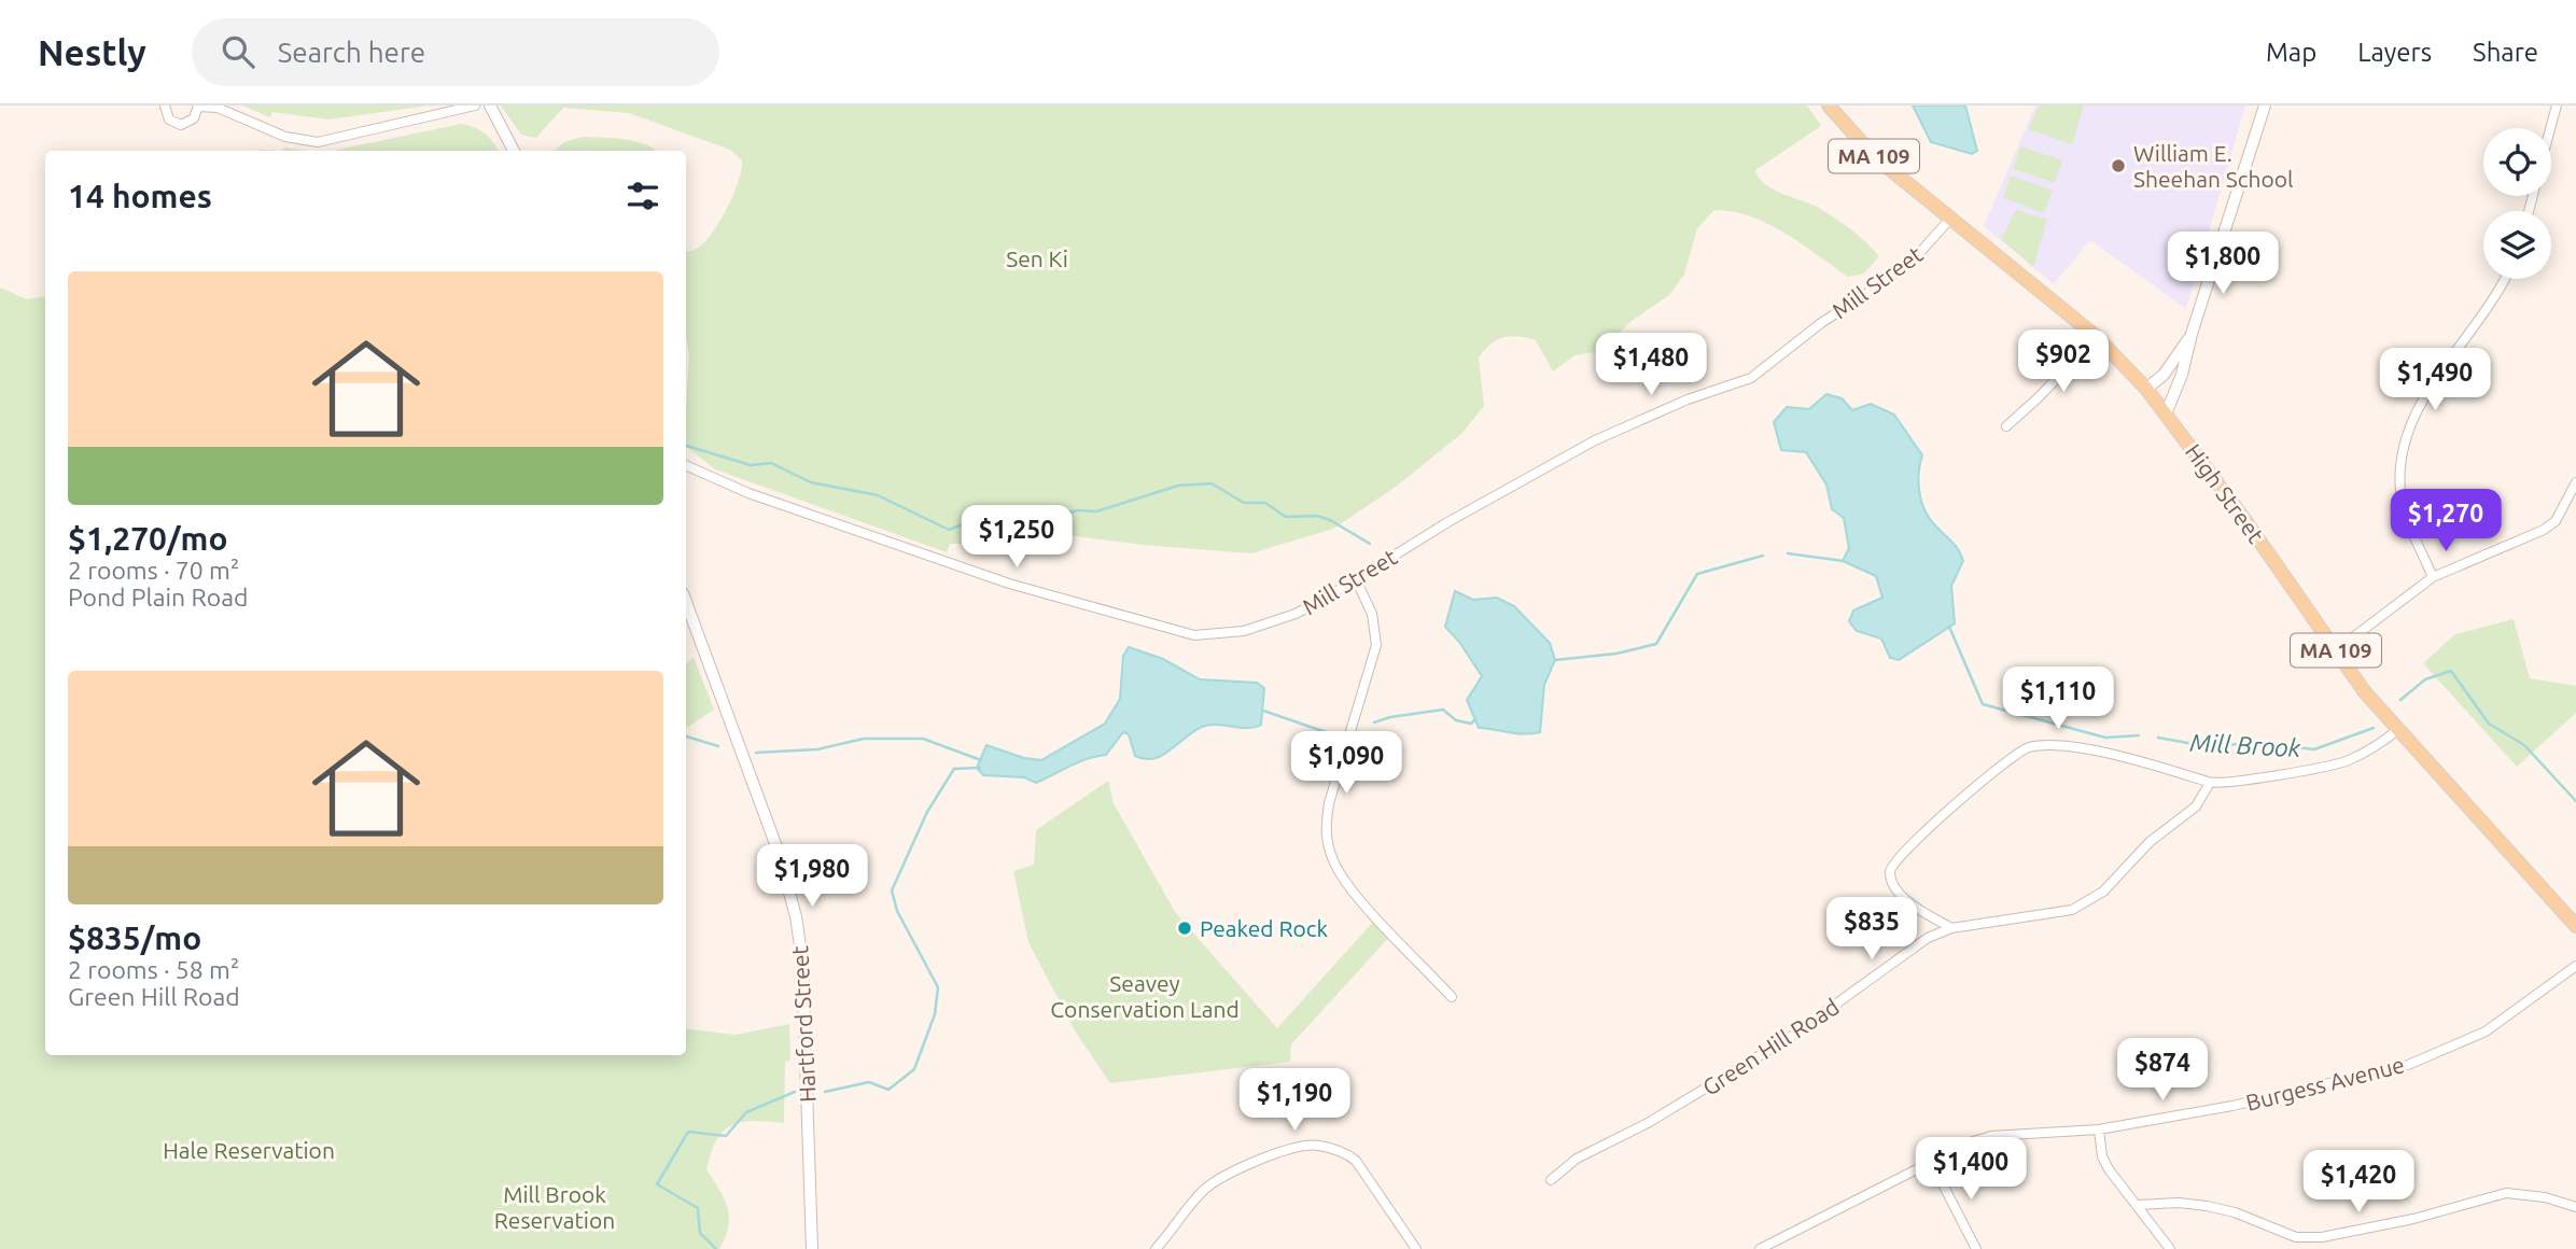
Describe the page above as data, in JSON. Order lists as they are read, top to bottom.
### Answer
{
  "streets": {
    "main road": ["MA 109", "High Street"],
    "street": [
      "Mill Street",
      "Hartford Street",
      "Green Hill Road",
      "Burgess Avenue"
    ]
  },
  "crossings": [
    ["Mill Street", "High Street"]
  ],
  "water": ["Mill Brook"],
  "parks": [
    "Sen Ki",
    "Seavey Conservation Land",
    "Hale Reservation",
    "Mill Brook Reservation"
  ],
  "places": ["William E. Sheehan School", "Peaked Rock"],
  "page": {
    "header": "Nestly",
    "search": "Search here",
    "nav": ["Map", "Layers", "Share"],
    "heading": "14 homes",
    "price": [
      "$1,800",
      "$902",
      "$1,480",
      "$1,490",
      "$1,270",
      "$1,250",
      "$1,110",
      "$1,090",
      "$1,980",
      "$835",
      "$874",
      "$1,190",
      "$1,400",
      "$1,420"
    ],
    "list": [
      {
        "name": "$1,270/mo",
        "note": "2 rooms · 70 m² · Pond Plain Road"
      },
      {
        "name": "$835/mo",
        "note": "2 rooms · 58 m² · Green Hill Road"
      }
    ]
  }
}
